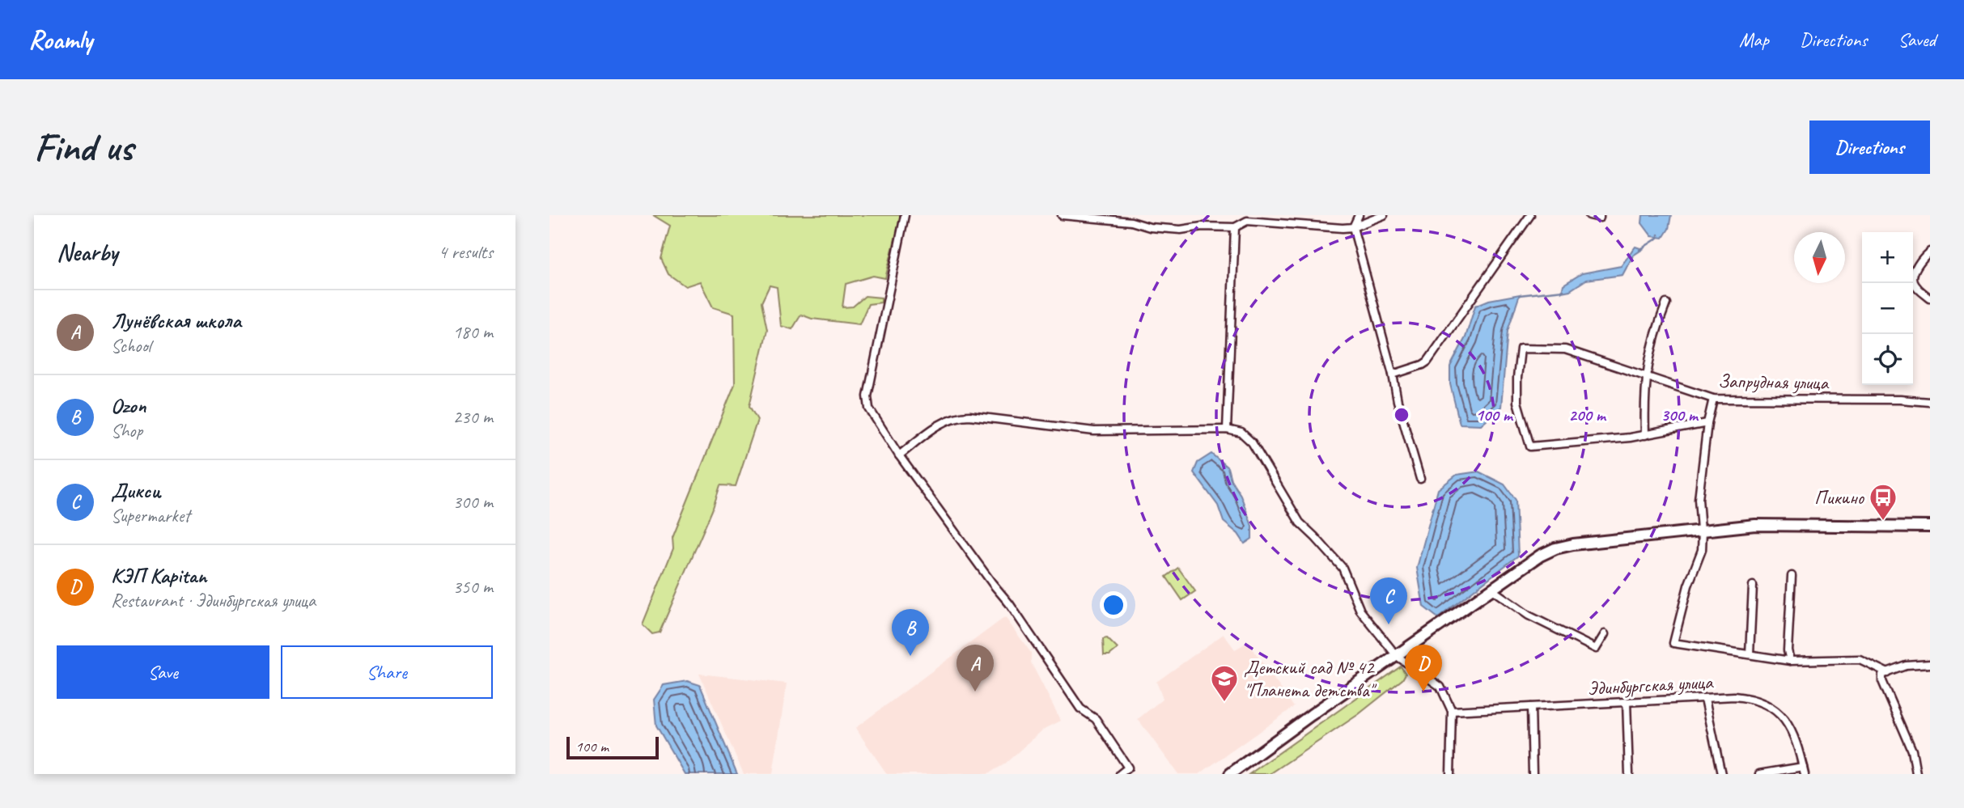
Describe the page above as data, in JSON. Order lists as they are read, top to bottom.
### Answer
{
  "streets": {
    "street": ["Запрудная улица", "Эдинбургская улица"]
  },
  "places": {
    "bus stop": ["Пикино"],
    "school or university": ["Детский сад № 42 \"Планета детства\""]
  },
  "scale_bar": "100 m",
  "north": "bottom",
  "page": {
    "header": "Roamly",
    "nav": ["Map", "Directions", "Saved"],
    "buttons": [
      "Directions",
      ["Save", "Share"]
    ],
    "title": "Find us",
    "heading": ["Nearby", "4 results"],
    "map_buttons": ["+", "−"],
    "list": [
      {
        "mark": "A",
        "name": "Лунёвская школа",
        "note": "School",
        "value": "180 m"
      },
      {
        "mark": "B",
        "name": "Ozon",
        "note": "Shop",
        "value": "230 m"
      },
      {
        "mark": "C",
        "name": "Дикси",
        "note": "Supermarket",
        "value": "300 m"
      },
      {
        "mark": "D",
        "name": "КЭП Kapitan",
        "note": "Restaurant · Эдинбургская улица",
        "value": "350 m"
      }
    ],
    "pins": [
      "C",
      "B",
      "A",
      "D"
    ],
    "scale": "100 m"
  },
  "rings": ["100 m", "200 m", "300 m"]
}
